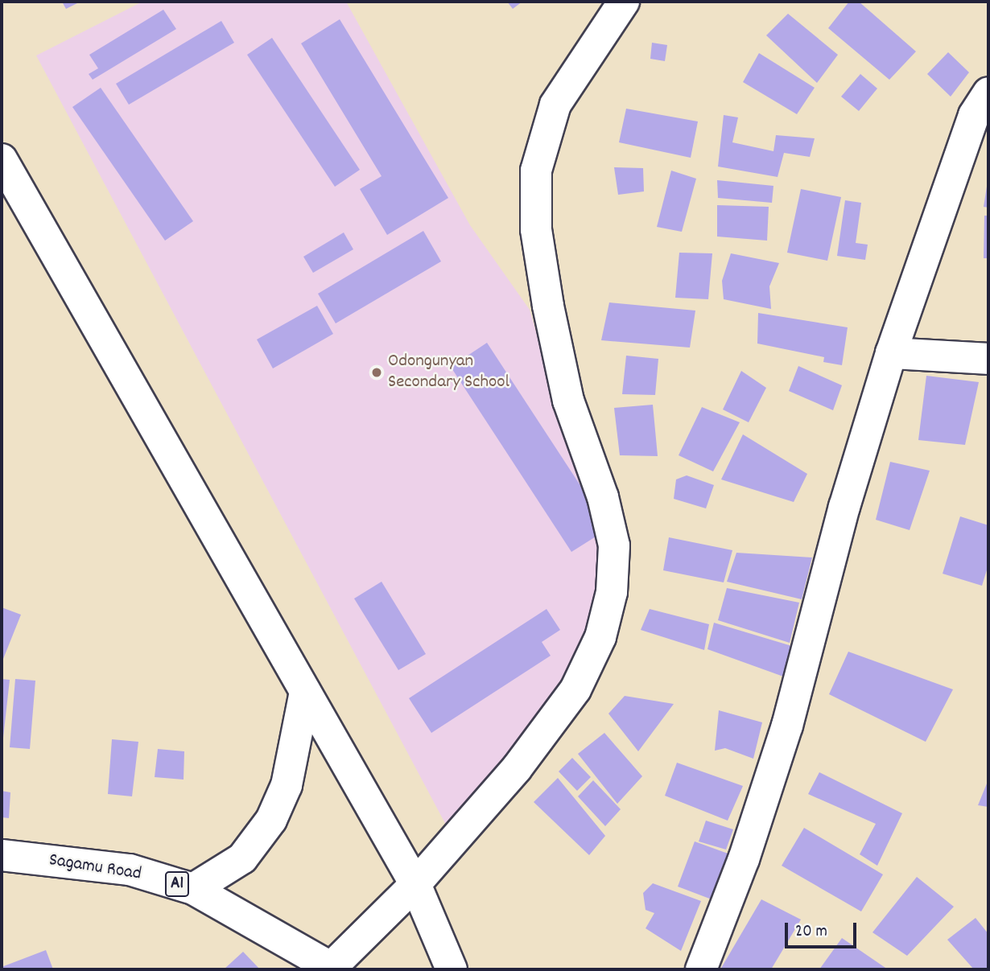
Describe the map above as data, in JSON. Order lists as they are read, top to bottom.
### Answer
{
  "streets": {
    "main road": ["Sagamu Road", "A1"]
  },
  "places": ["Odongunyan Secondary School"],
  "scale_bar": "20 m"
}
